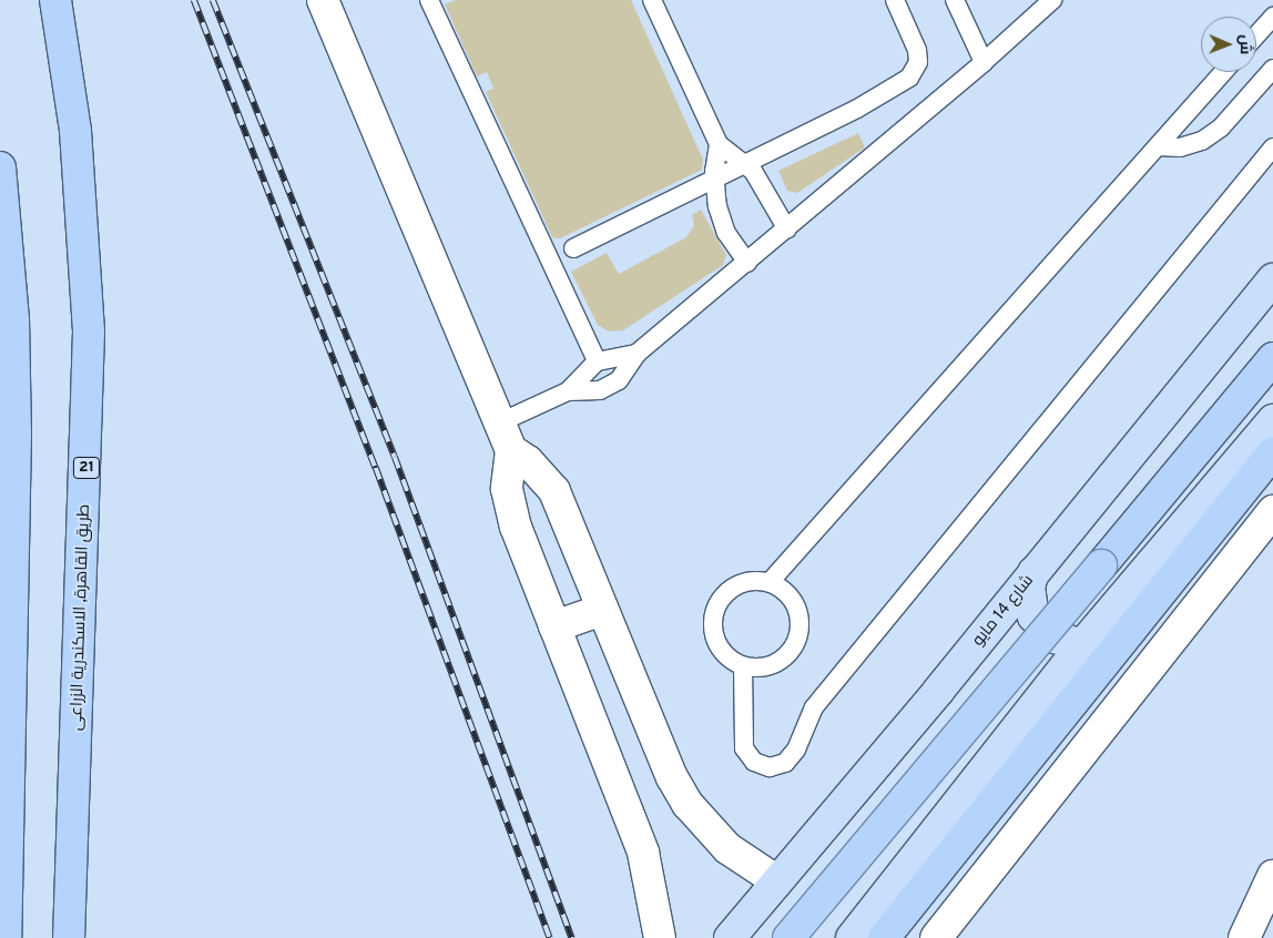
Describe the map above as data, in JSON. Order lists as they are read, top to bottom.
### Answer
{
  "streets": {
    "highway": ["21", "طريق القاهرة, الاسكندرية الزراعى"],
    "main road": ["شارع 14 مايو"]
  },
  "north": "right"
}
